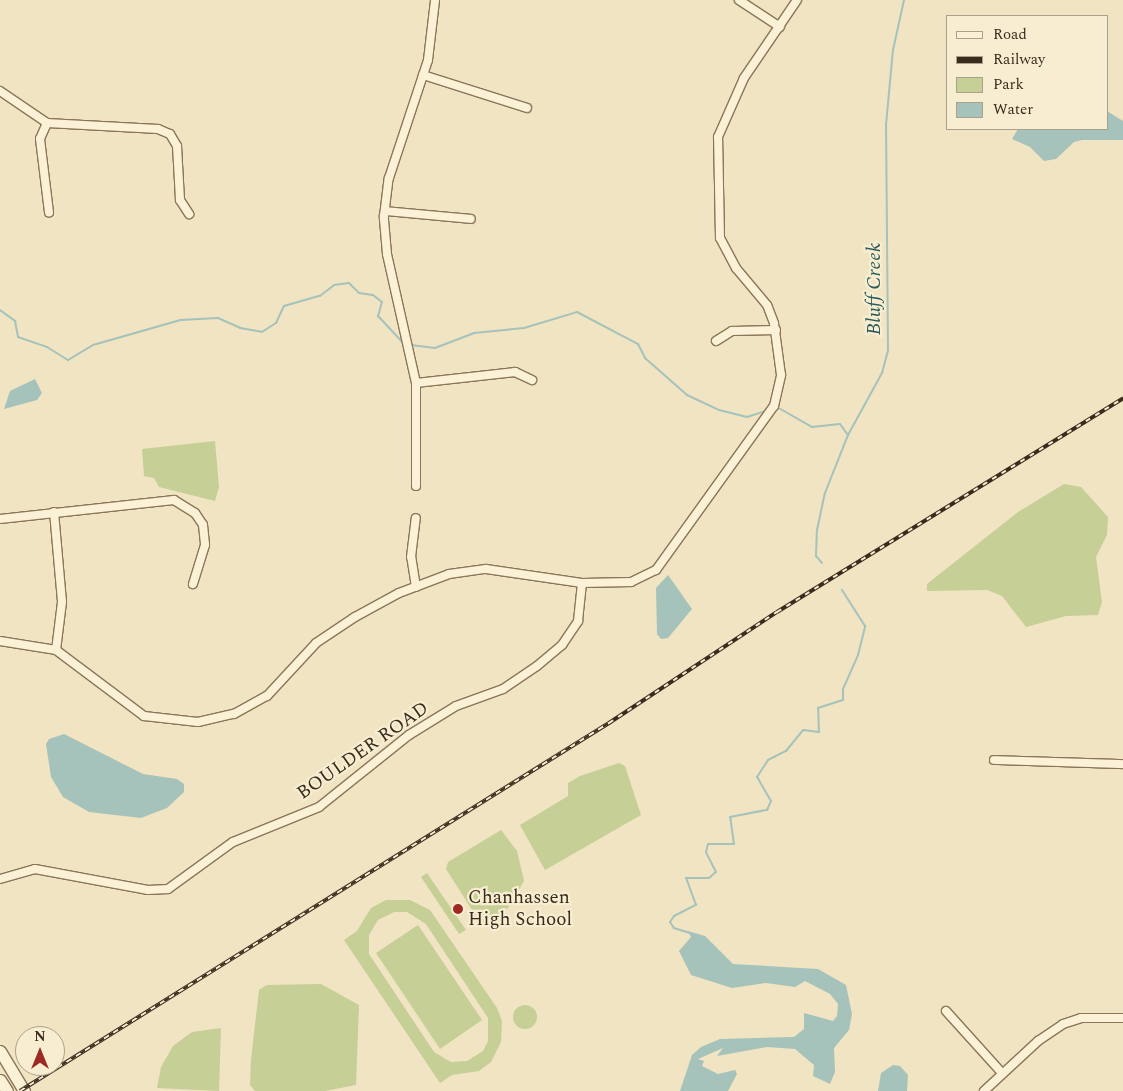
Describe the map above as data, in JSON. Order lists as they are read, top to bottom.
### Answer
{
  "streets": {
    "street": ["BOULDER ROAD"]
  },
  "water": ["Bluff Creek"],
  "places": ["Chanhassen High School"],
  "legend": [
    "Road",
    "Railway",
    "Park",
    "Water"
  ],
  "north": "top"
}
